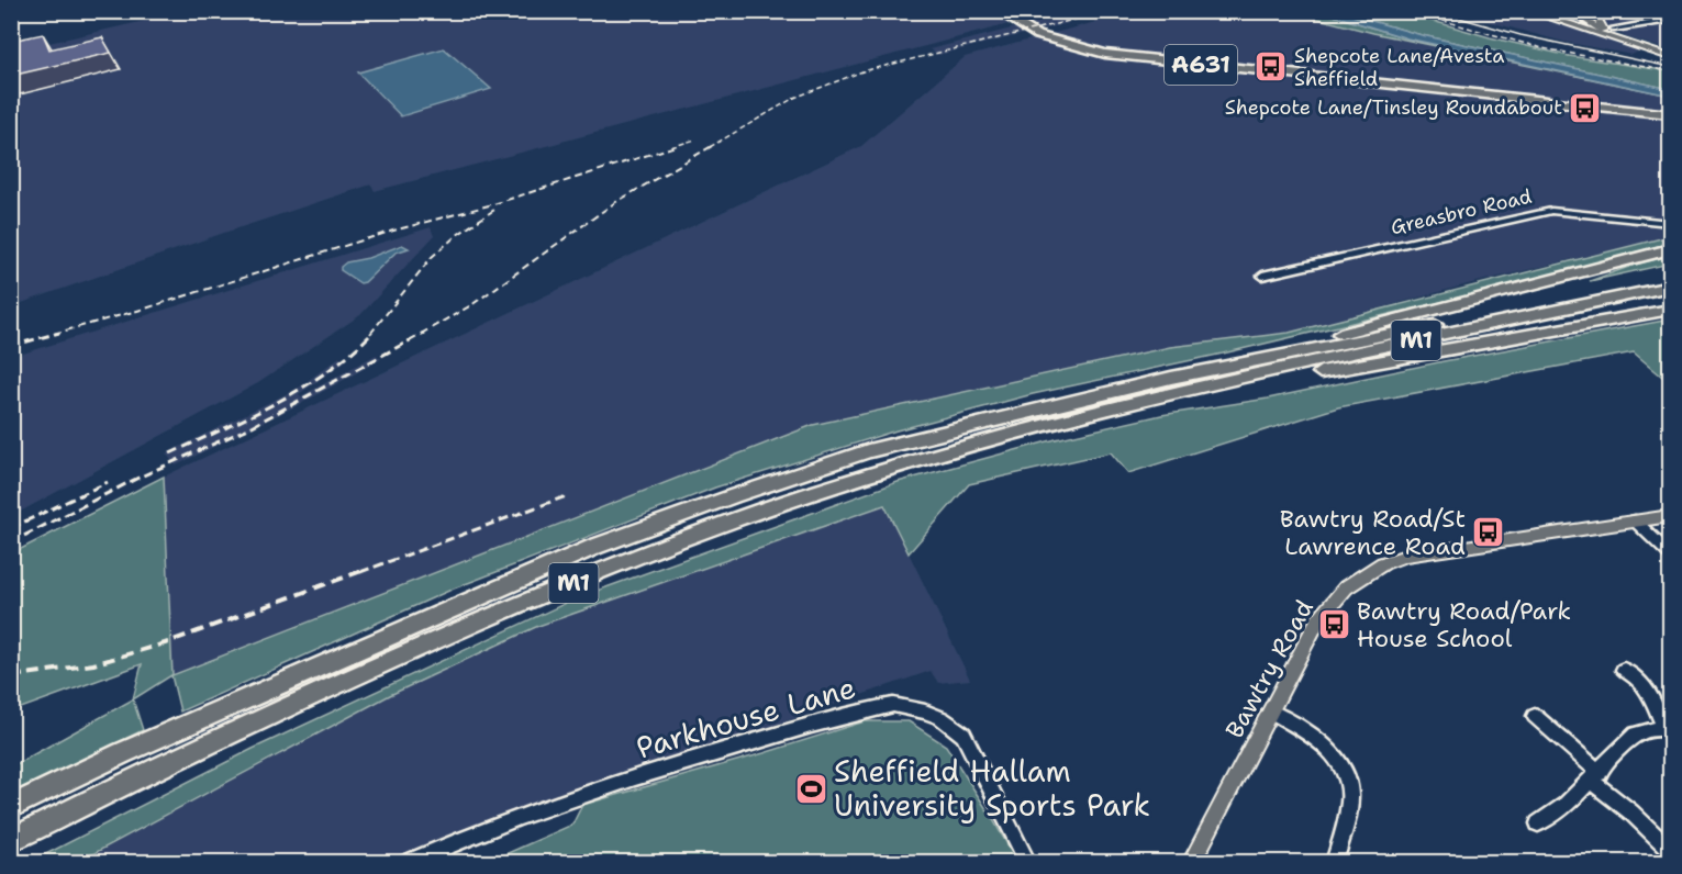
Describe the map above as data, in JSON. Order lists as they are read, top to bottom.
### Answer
{
  "streets": {
    "highway": ["A631", "M1"],
    "main road": ["Bawtry Road"],
    "street": ["Greasbro Road", "Parkhouse Lane"]
  },
  "places": {
    "bus stop": [
      "Shepcote Lane/Avesta Sheffield",
      "Shepcote Lane/Tinsley Roundabout",
      "Bawtry Road/St Lawrence Road",
      "Bawtry Road/Park House School"
    ],
    "sports": ["Sheffield Hallam University Sports Park"]
  }
}
